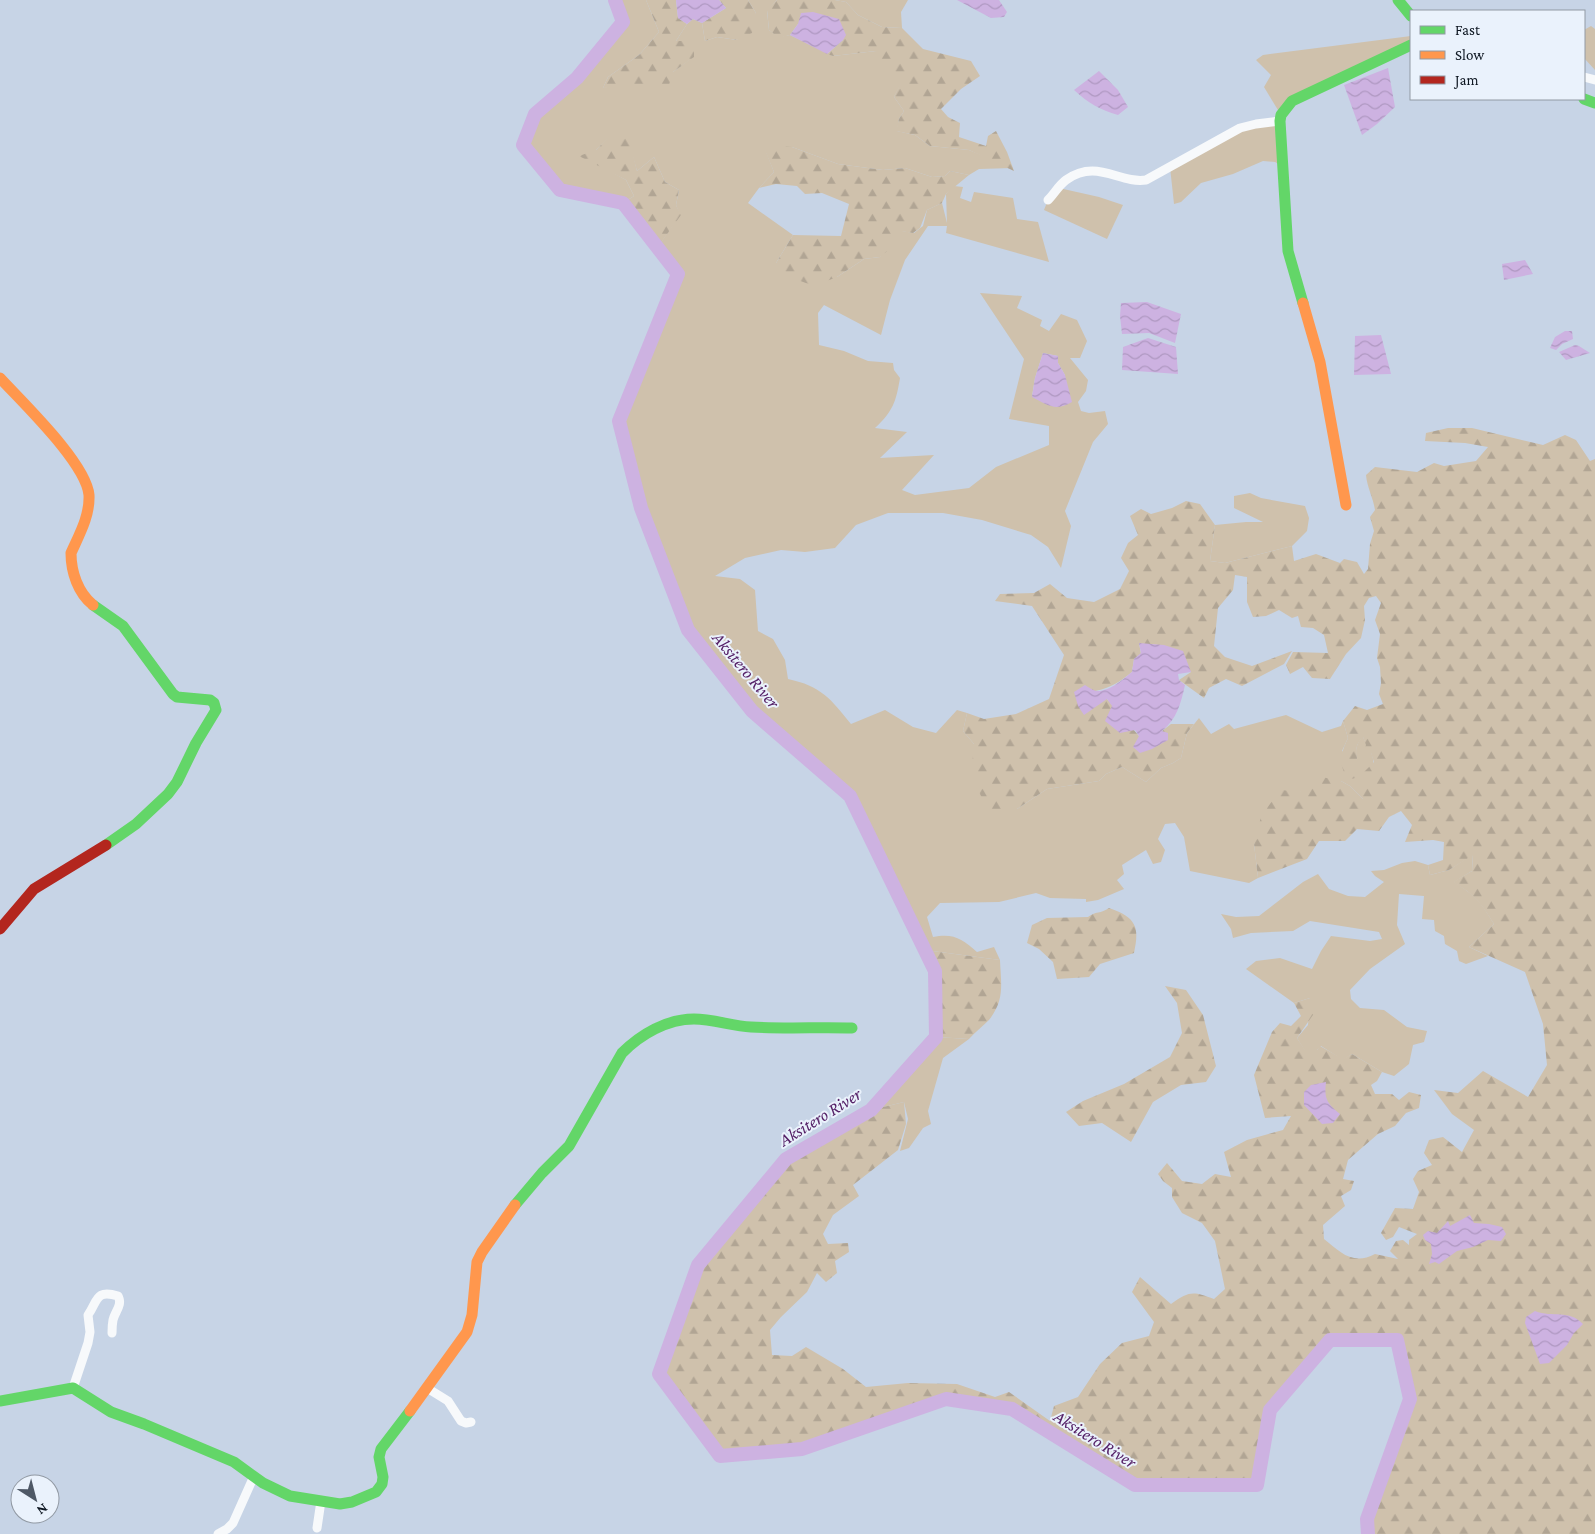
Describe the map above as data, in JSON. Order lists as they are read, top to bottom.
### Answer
{
  "water": ["Aksitero River"],
  "legend": ["Fast", "Slow", "Jam"],
  "north": "bottom right"
}
